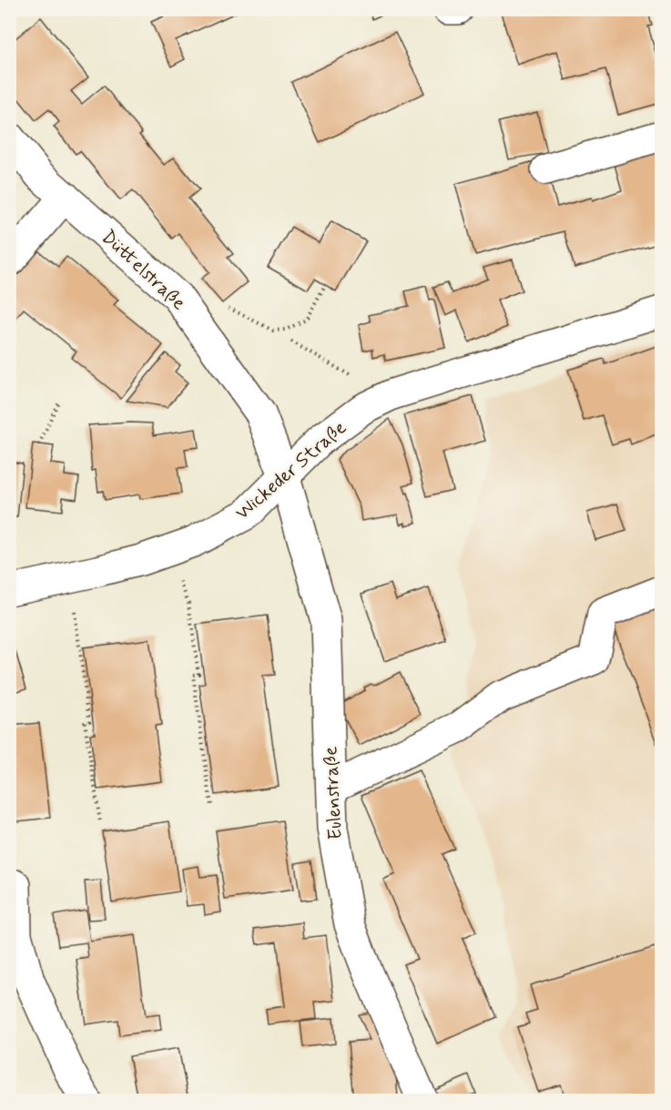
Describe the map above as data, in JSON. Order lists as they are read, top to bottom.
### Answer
{
  "streets": {
    "street": ["Düttelstraße", "Wickeder Straße", "Eulenstraße"]
  },
  "crossings": [
    ["Düttelstraße", "Wickeder Straße"],
    ["Düttelstraße", "Eulenstraße"],
    ["Wickeder Straße", "Eulenstraße"]
  ]
}
